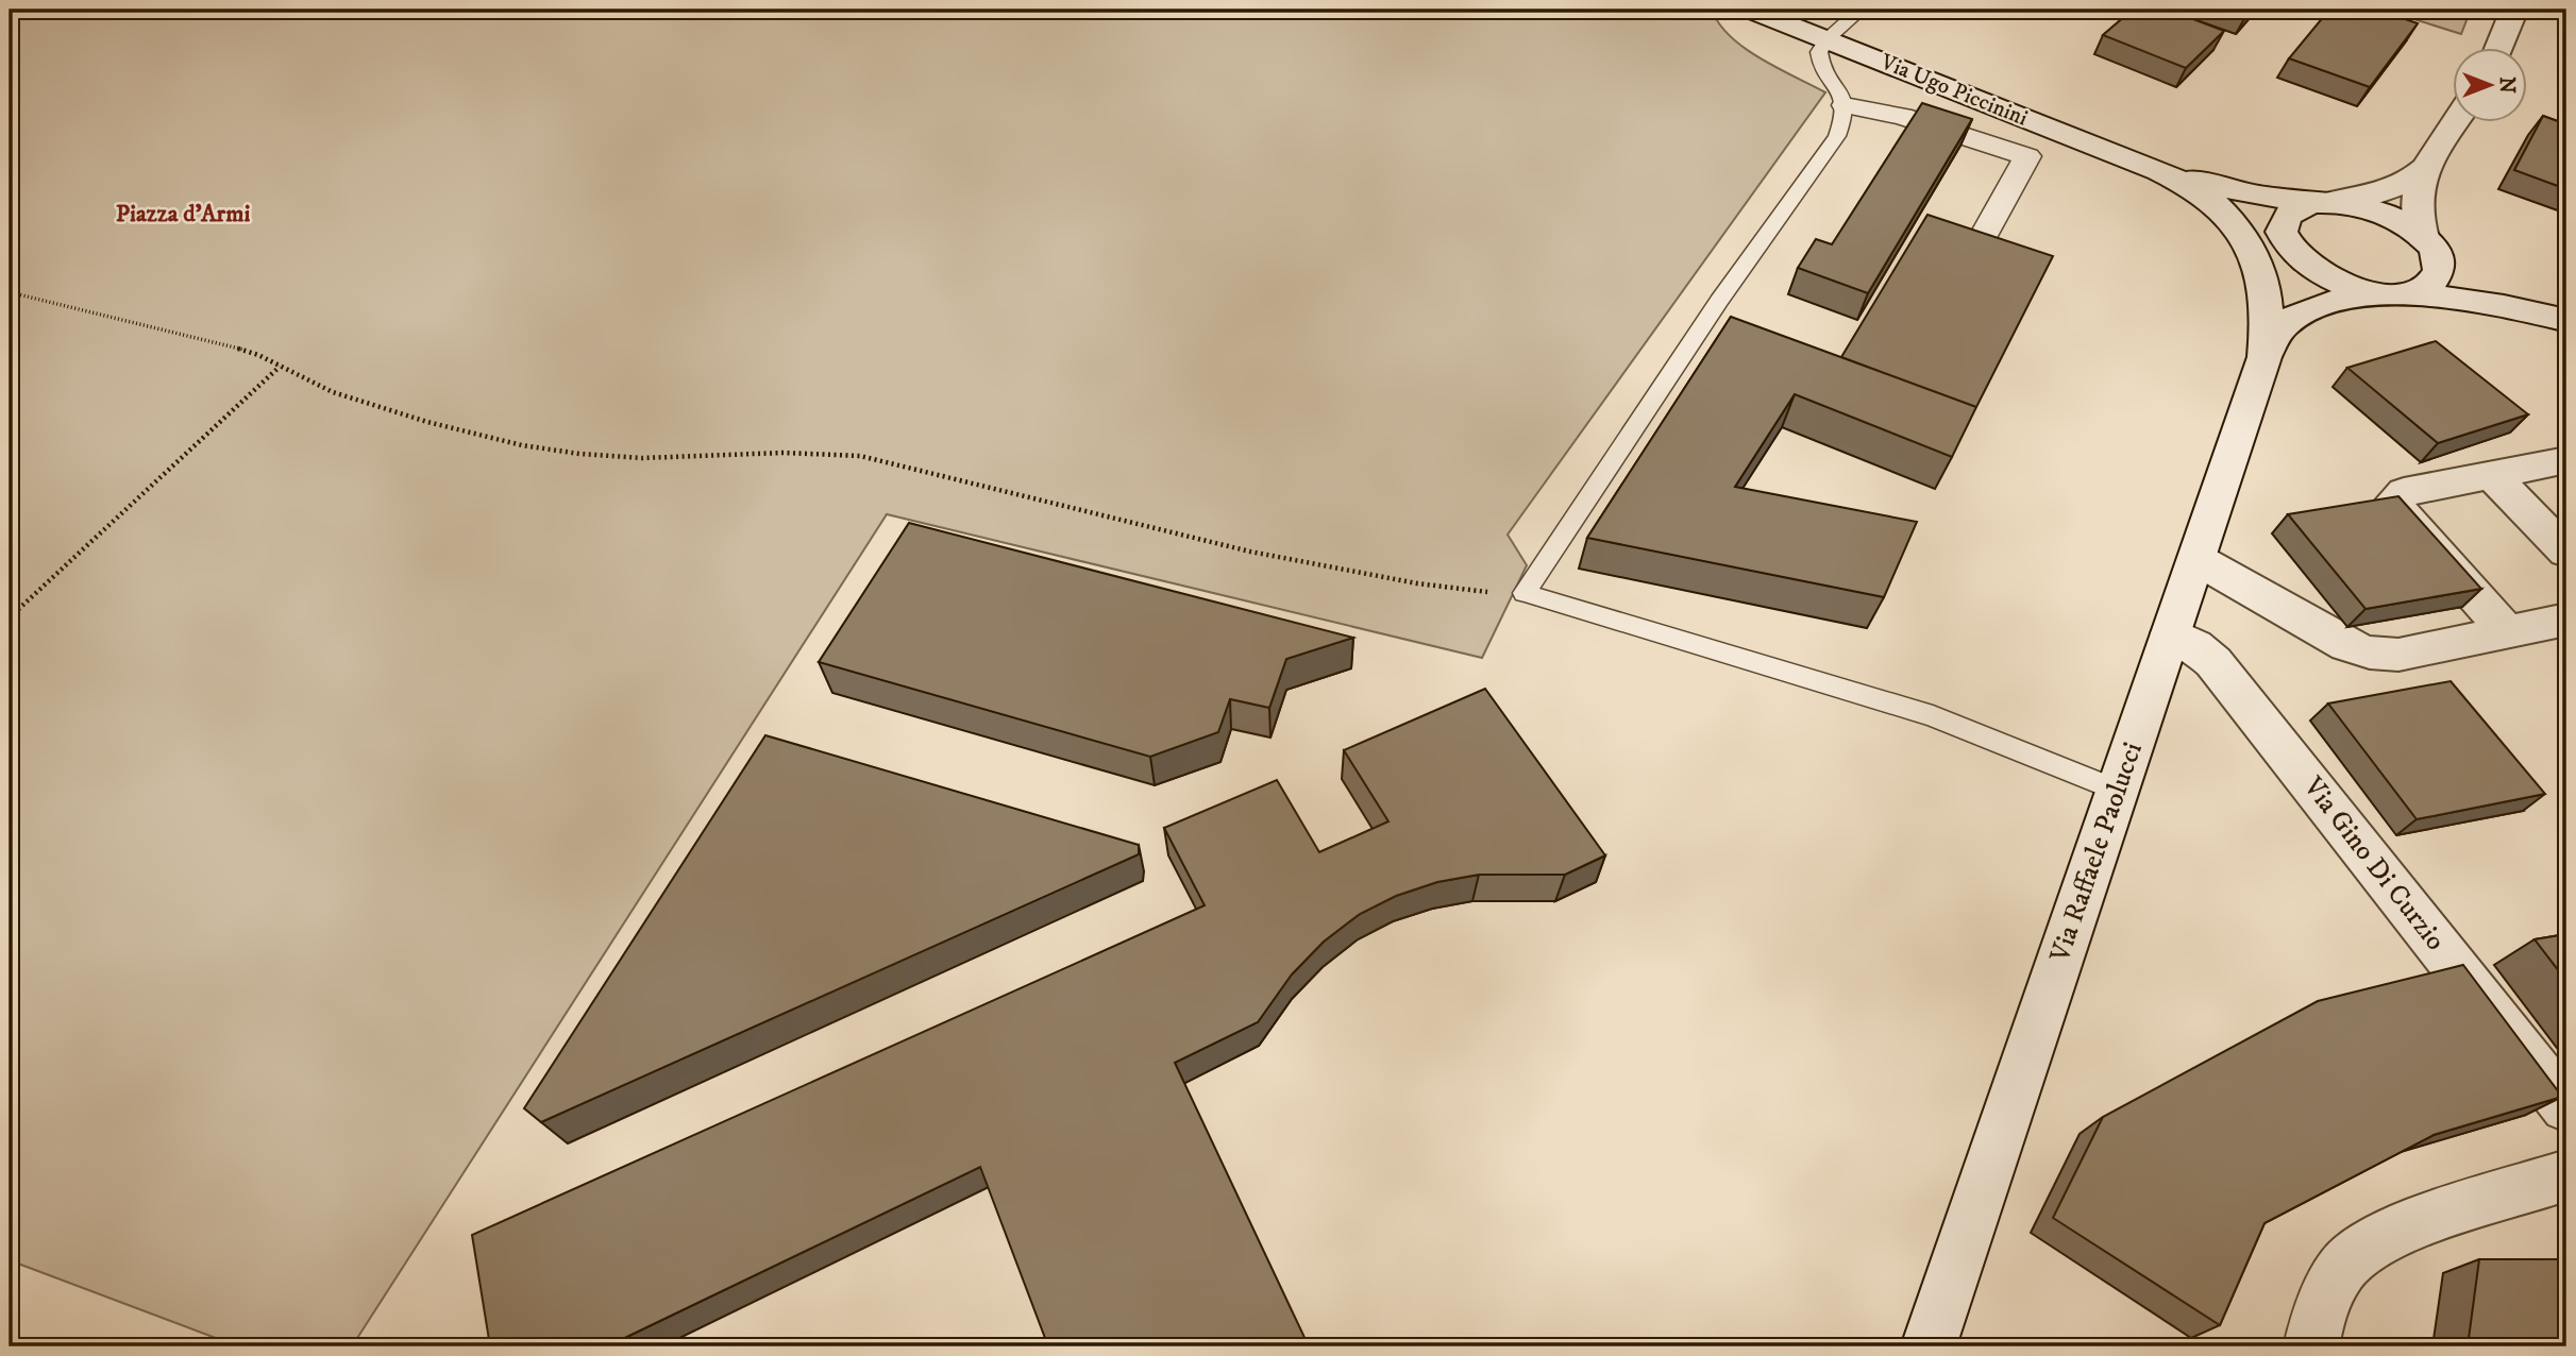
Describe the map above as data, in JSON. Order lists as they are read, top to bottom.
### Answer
{
  "streets": {
    "main road": ["Via Ugo Piccinini", "Via Raffaele Paolucci", "Via Gino Di Curzio"]
  },
  "crossings": [
    ["Via Ugo Piccinini", "Via Raffaele Paolucci"],
    ["Via Raffaele Paolucci", "Via Gino Di Curzio"]
  ],
  "districts": ["Piazza d'Armi"],
  "north": "right"
}
